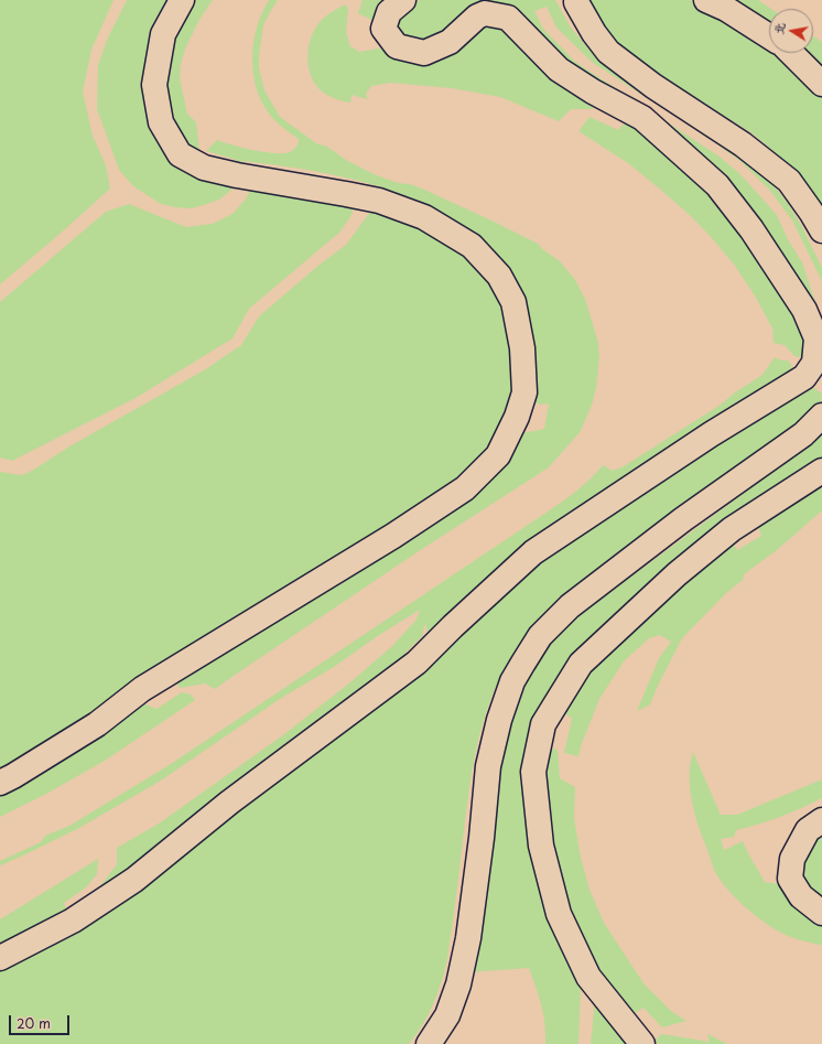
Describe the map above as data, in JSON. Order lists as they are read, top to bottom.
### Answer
{
  "scale_bar": "20 m",
  "north": "left"
}
